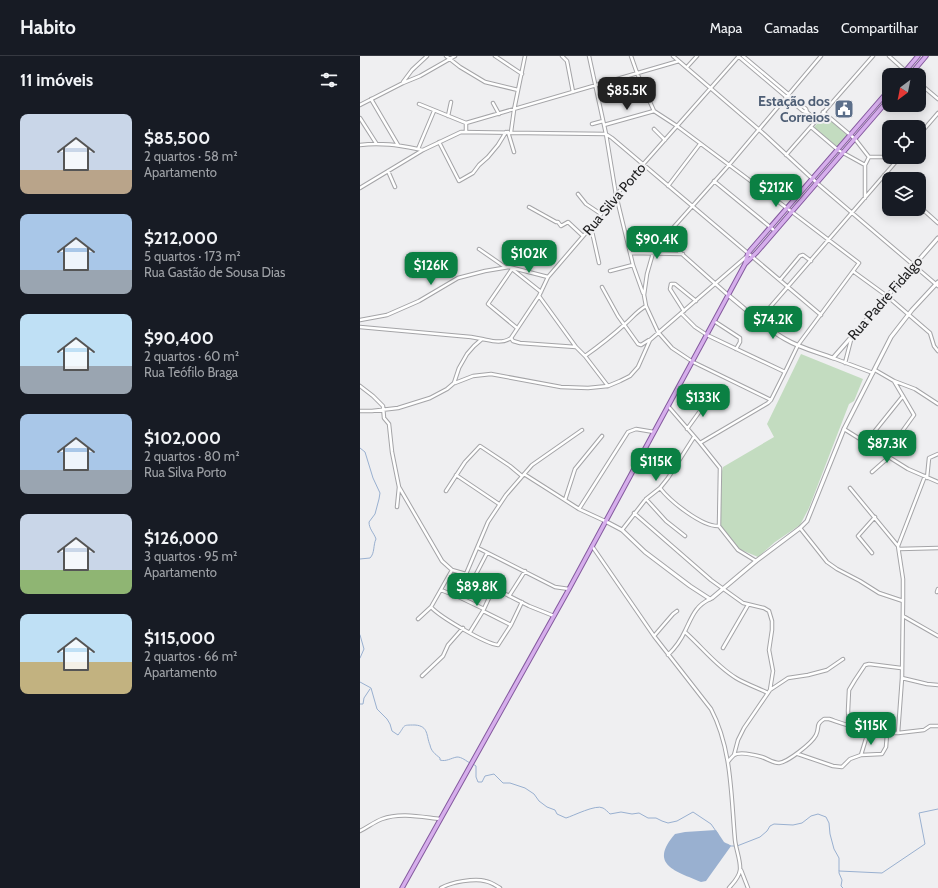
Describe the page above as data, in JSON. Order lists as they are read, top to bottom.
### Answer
{
  "streets": {
    "street": ["Rua Silva Porto", "Rua Padre Fidalgo"]
  },
  "places": {
    "public building": ["Estação dos Correios"]
  },
  "north": "bottom left",
  "page": {
    "header": "Habito",
    "nav": ["Mapa", "Camadas", "Compartilhar"],
    "heading": "11 imóveis",
    "price": [
      "$85.5K",
      "$212K",
      "$90.4K",
      "$102K",
      "$126K",
      "$74.2K",
      "$133K",
      "$87.3K",
      "$115K",
      "$89.8K",
      "$115K"
    ],
    "list": [
      {
        "name": "$85,500",
        "note": "2 quartos · 58 m² · Apartamento"
      },
      {
        "name": "$212,000",
        "note": "5 quartos · 173 m² · Rua Gastão de Sousa Dias"
      },
      {
        "name": "$90,400",
        "note": "2 quartos · 60 m² · Rua Teófilo Braga"
      },
      {
        "name": "$102,000",
        "note": "2 quartos · 80 m² · Rua Silva Porto"
      },
      {
        "name": "$126,000",
        "note": "3 quartos · 95 m² · Apartamento"
      },
      {
        "name": "$115,000",
        "note": "2 quartos · 66 m² · Apartamento"
      }
    ]
  }
}
